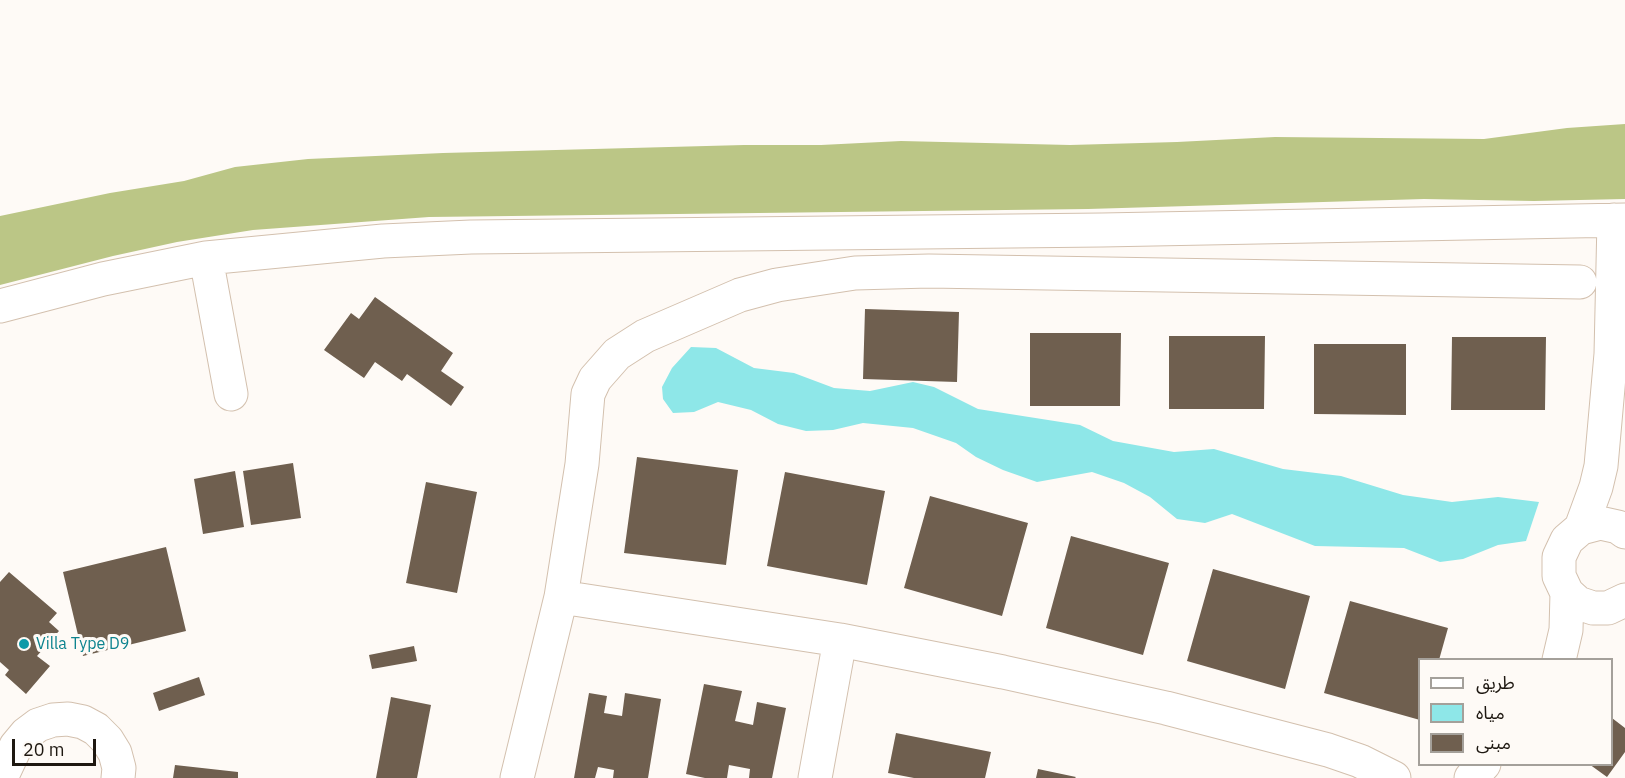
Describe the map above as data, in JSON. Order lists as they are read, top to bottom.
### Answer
{
  "places": ["Villa Type D9"],
  "legend": ["طريق", "مياه", "مبنى"],
  "scale_bar": "20 m"
}
